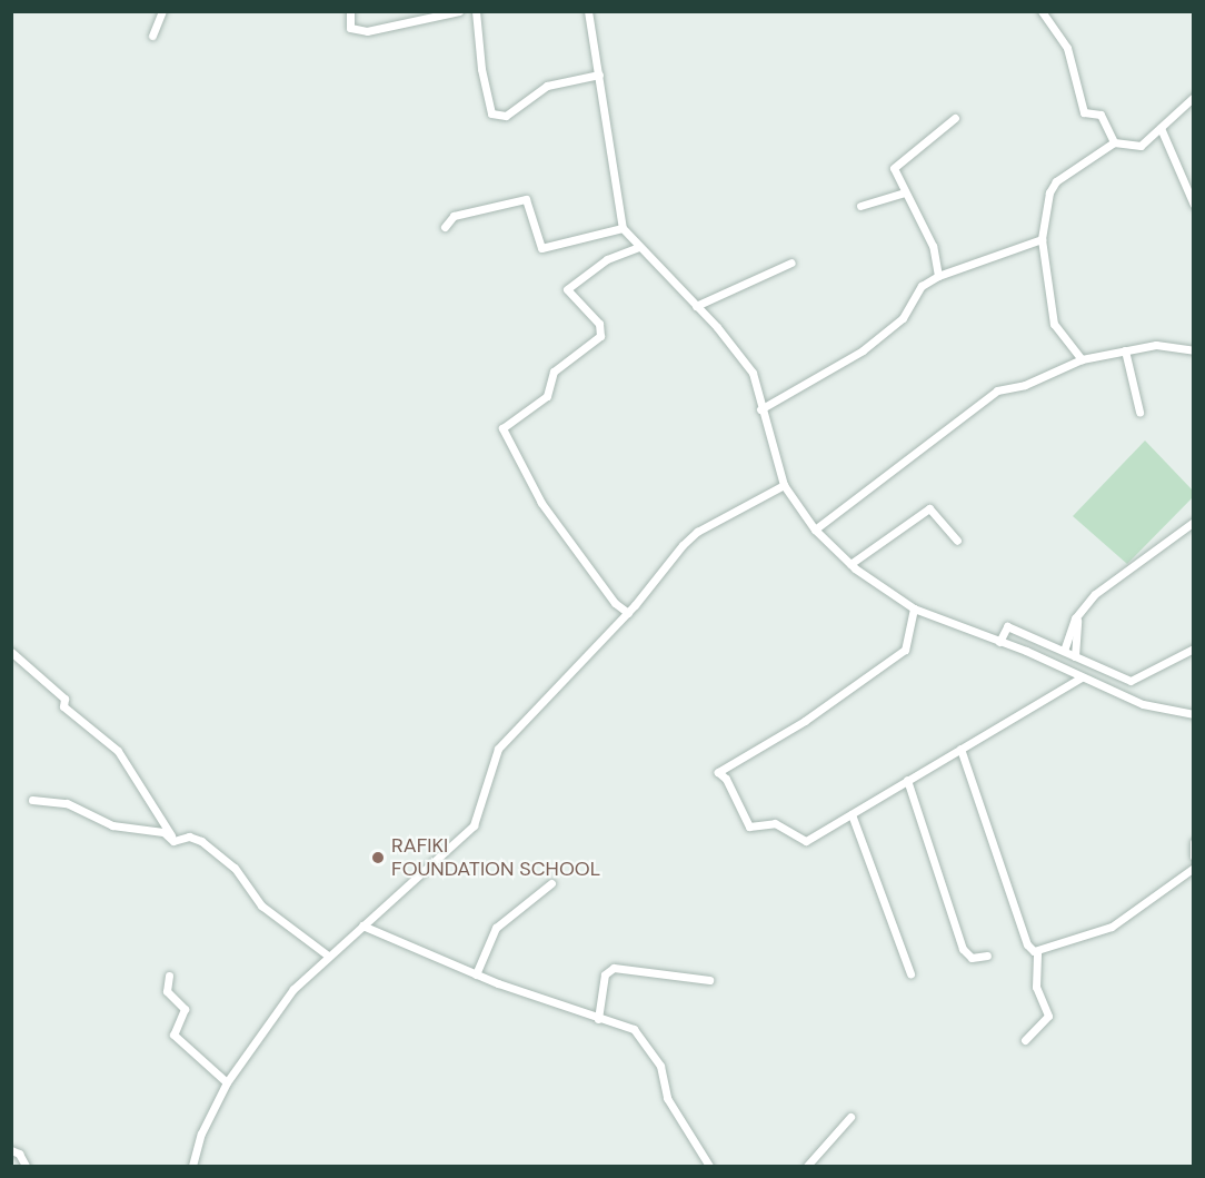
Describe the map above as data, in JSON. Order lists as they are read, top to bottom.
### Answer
{
  "places": ["RAFIKI FOUNDATION SCHOOL"]
}
